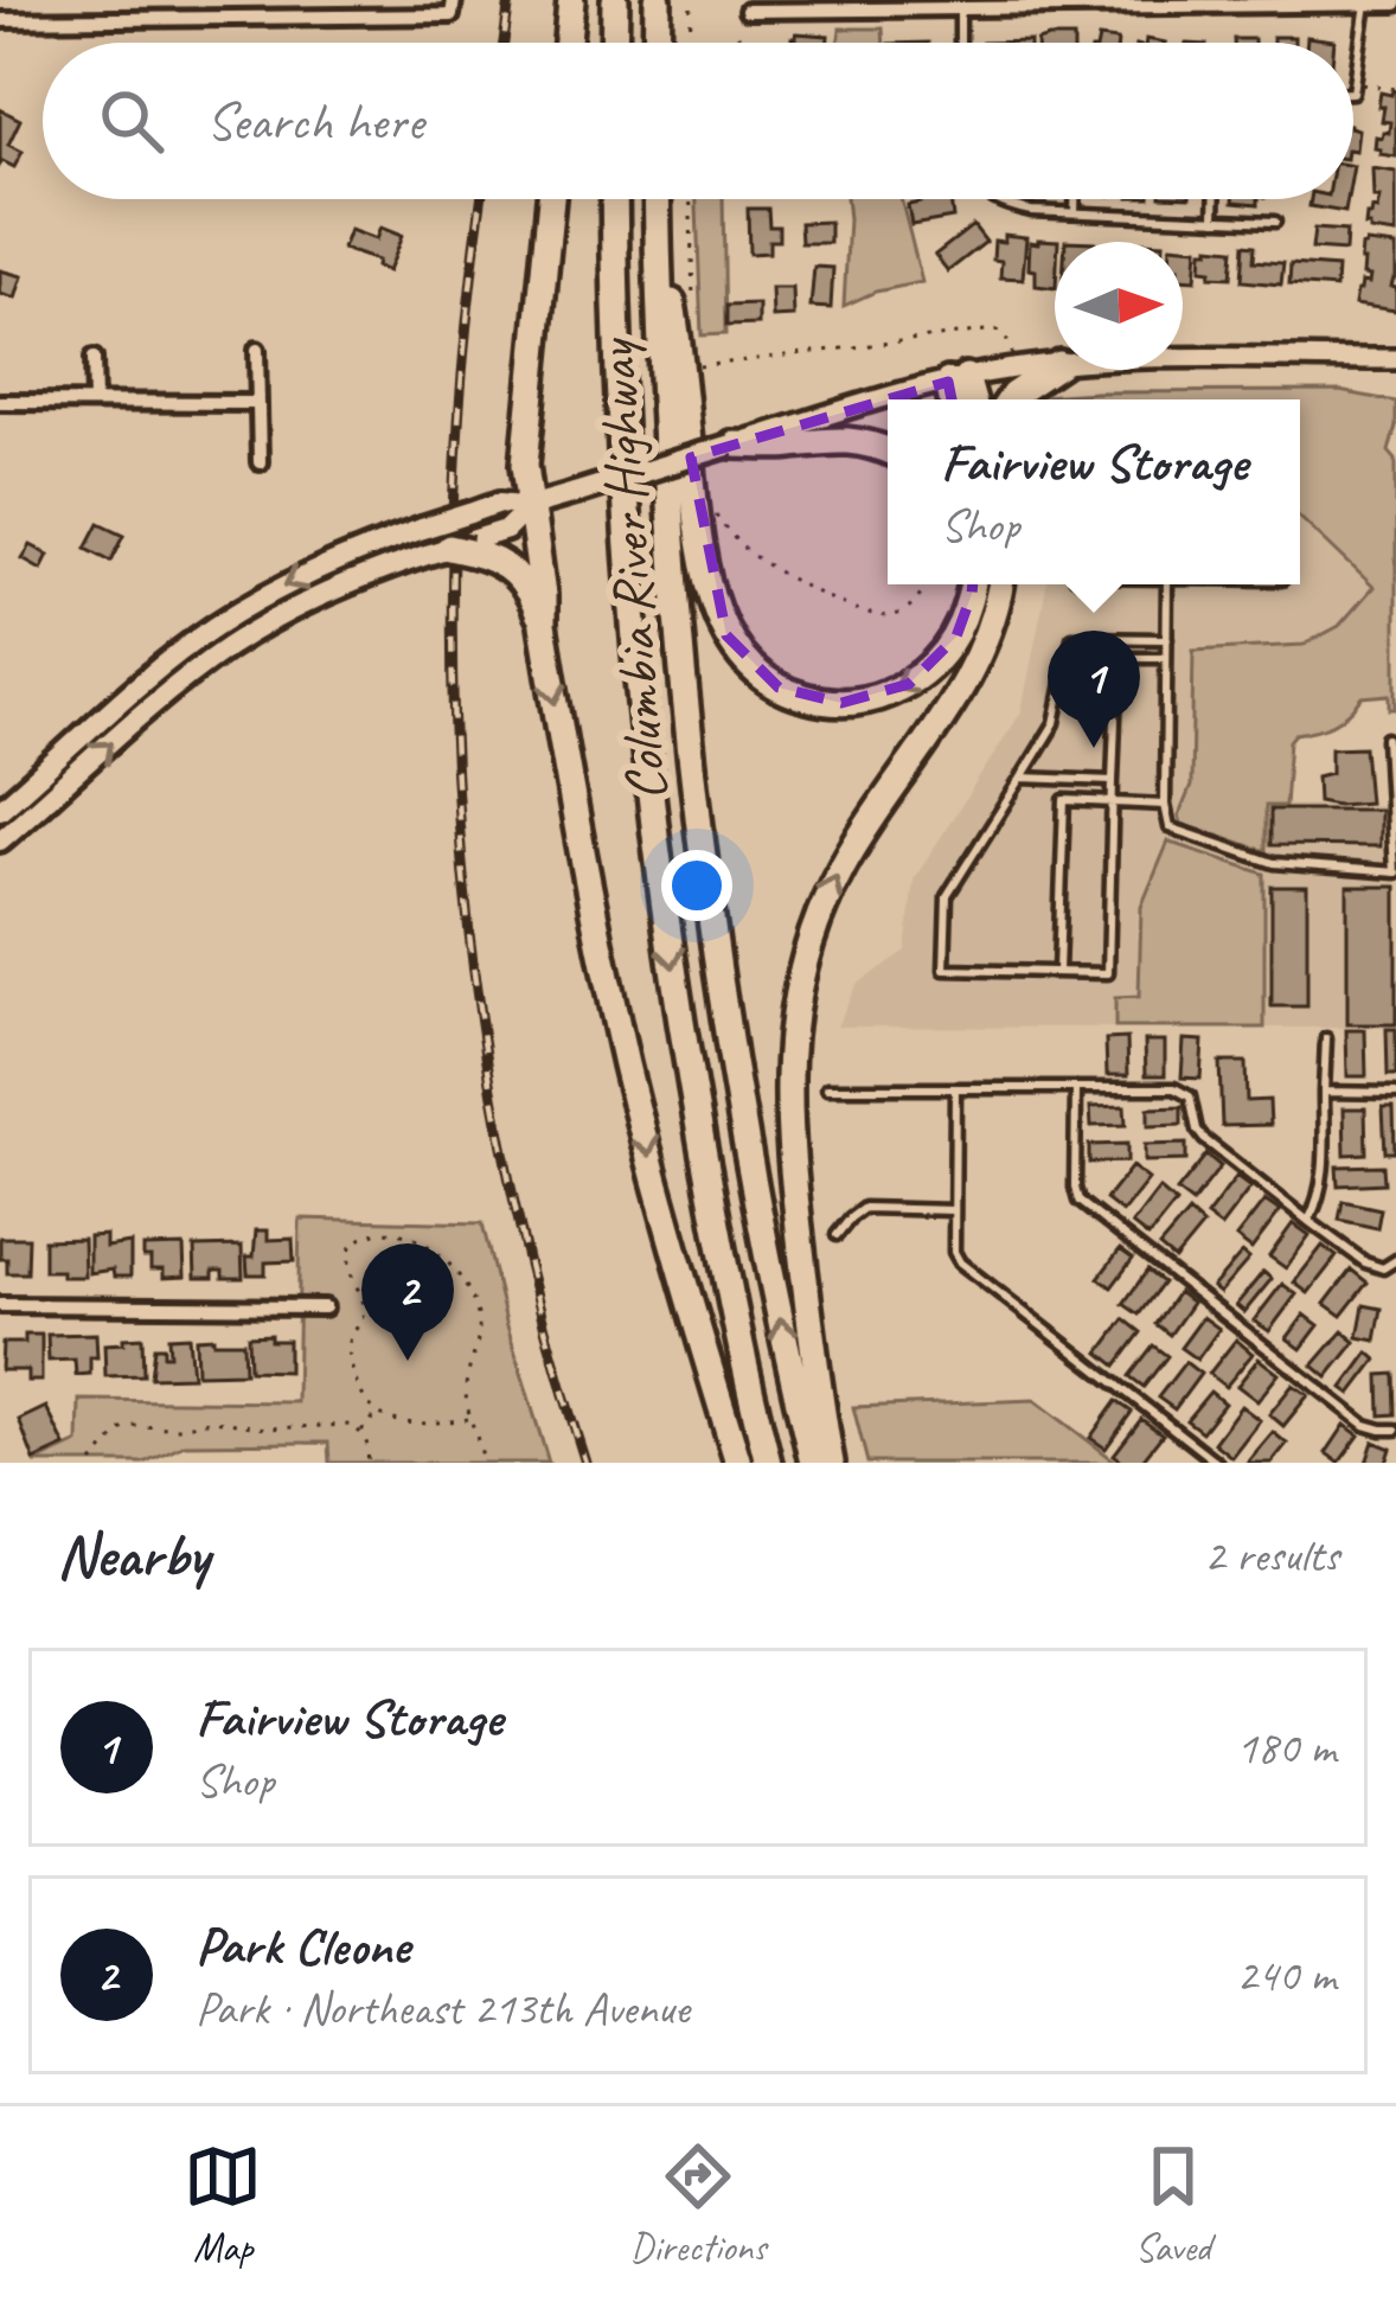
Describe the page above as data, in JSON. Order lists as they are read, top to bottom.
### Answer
{
  "streets": {
    "highway": ["Columbia River Highway"]
  },
  "north": "right",
  "page": {
    "search": "Search here",
    "popup": ["Fairview Storage", "Shop"],
    "pins": ["1", "2"],
    "heading": ["Nearby", "2 results"],
    "list": [
      {
        "mark": "1",
        "name": "Fairview Storage",
        "note": "Shop",
        "value": "180 m"
      },
      {
        "mark": "2",
        "name": "Park Cleone",
        "note": "Park · Northeast 213th Avenue",
        "value": "240 m"
      }
    ],
    "nav": ["Map", "Directions", "Saved"]
  }
}
